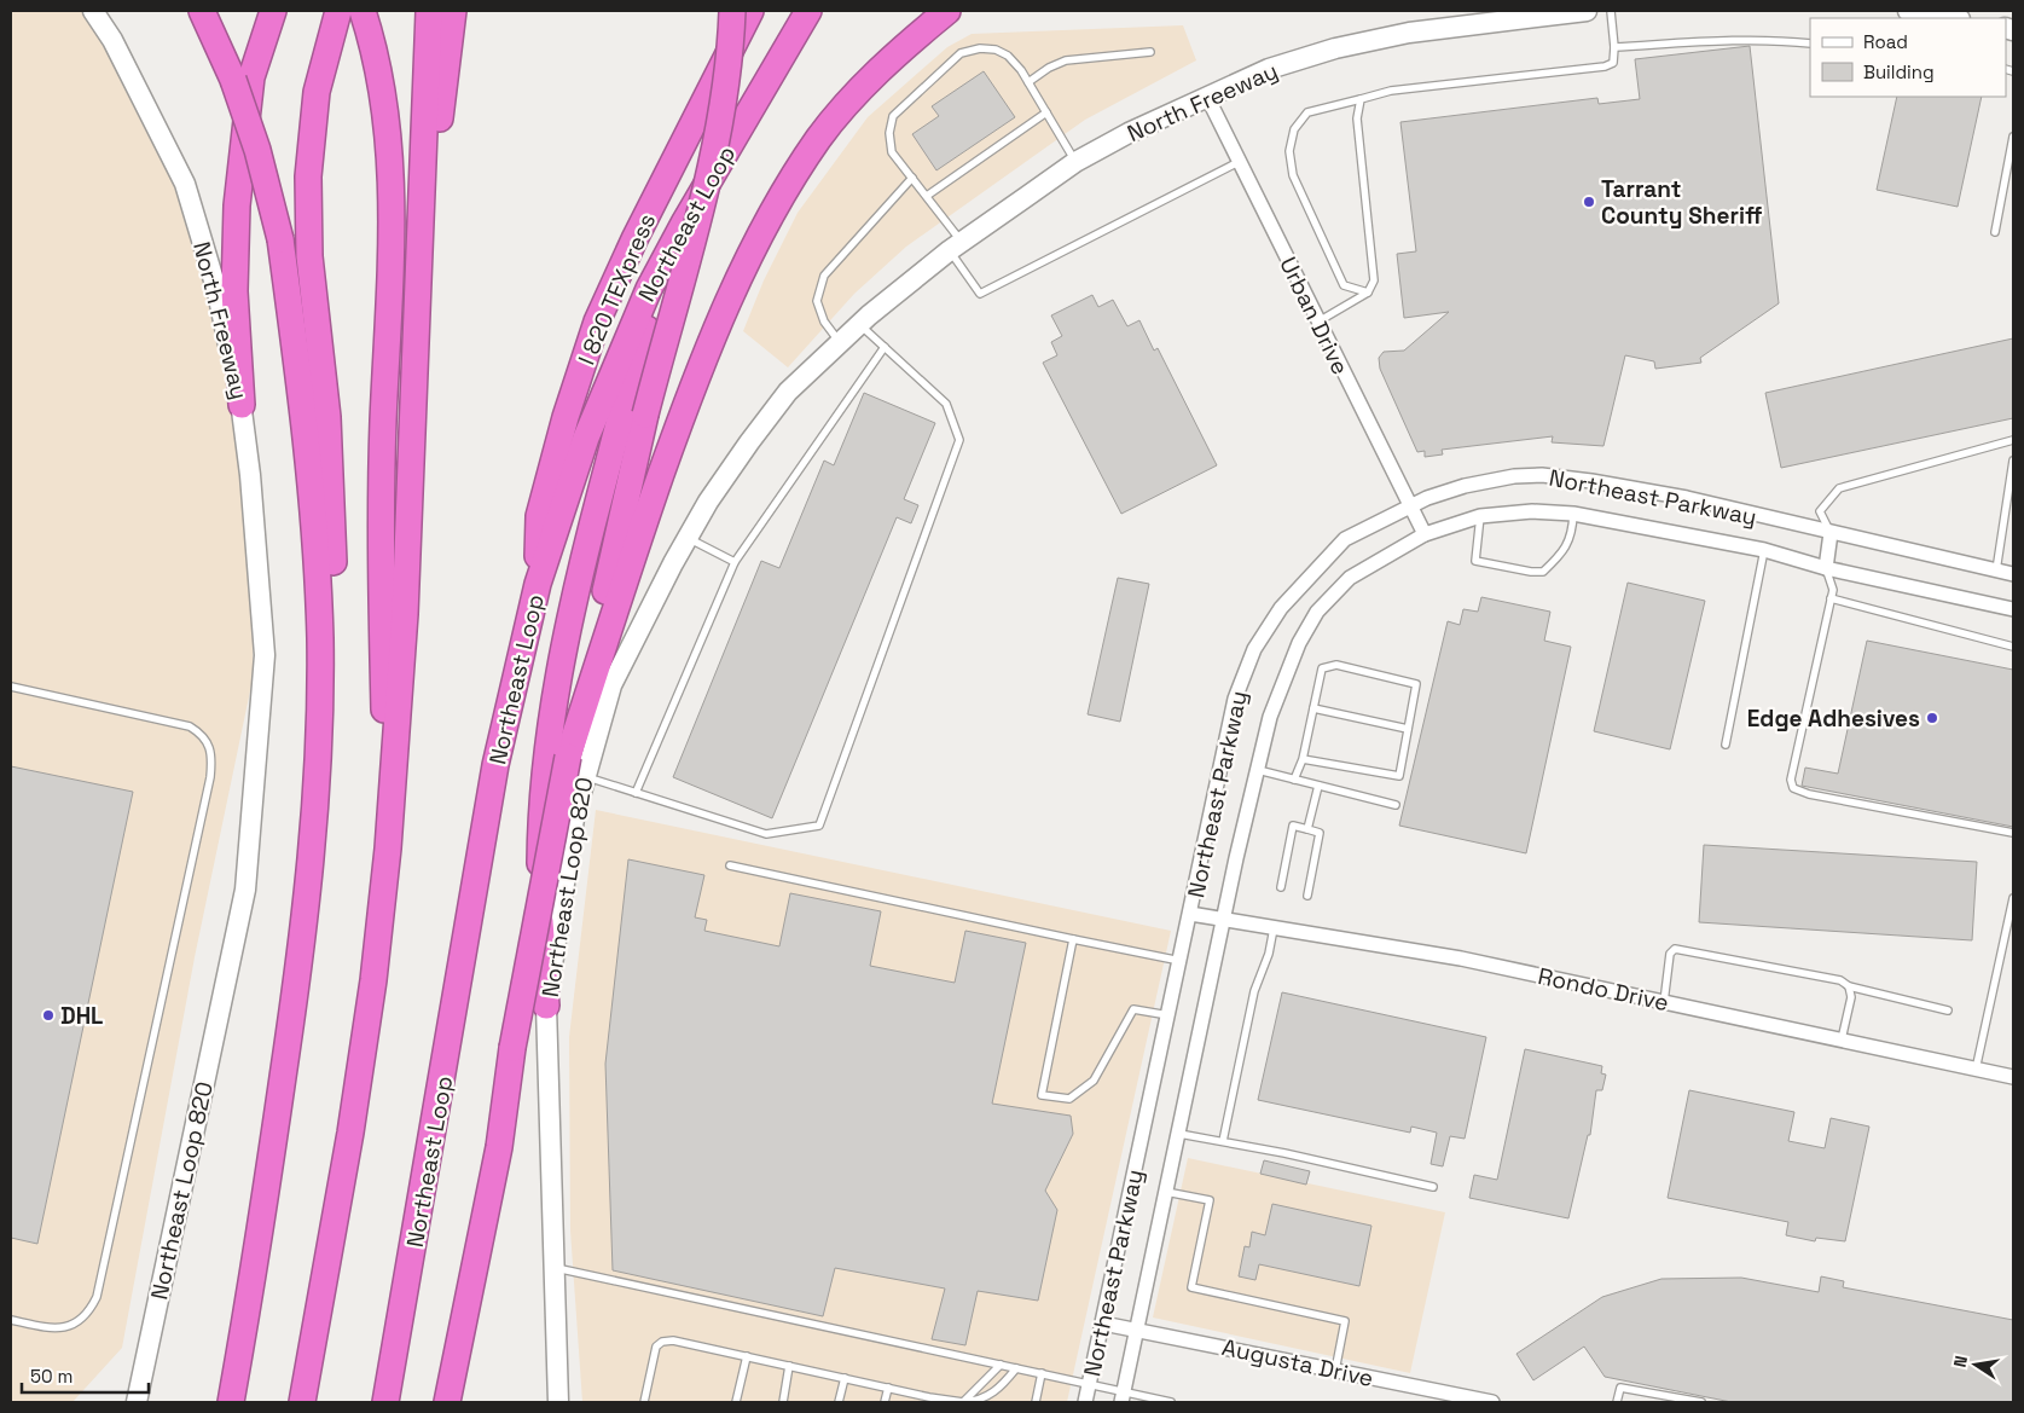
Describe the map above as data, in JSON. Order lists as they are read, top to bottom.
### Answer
{
  "streets": {
    "highway": ["Northeast Loop", "I 820 TEXpress"],
    "main road": ["North Freeway", "Northeast Loop 820"],
    "street": [
      "Urban Drive",
      "Northeast Parkway",
      "Rondo Drive",
      "Augusta Drive"
    ]
  },
  "crossings": [
    ["North Freeway", "Urban Drive"],
    ["North Freeway", "Northeast Loop 820"],
    ["Northeast Loop", "I 820 TEXpress"],
    ["Urban Drive", "Northeast Parkway"],
    ["Northeast Parkway", "Rondo Drive"],
    ["Northeast Parkway", "Augusta Drive"]
  ],
  "places": ["Tarrant County Sheriff", "Edge Adhesives", "DHL"],
  "legend": ["Road", "Building"],
  "scale_bar": "50 m",
  "north": "left"
}
